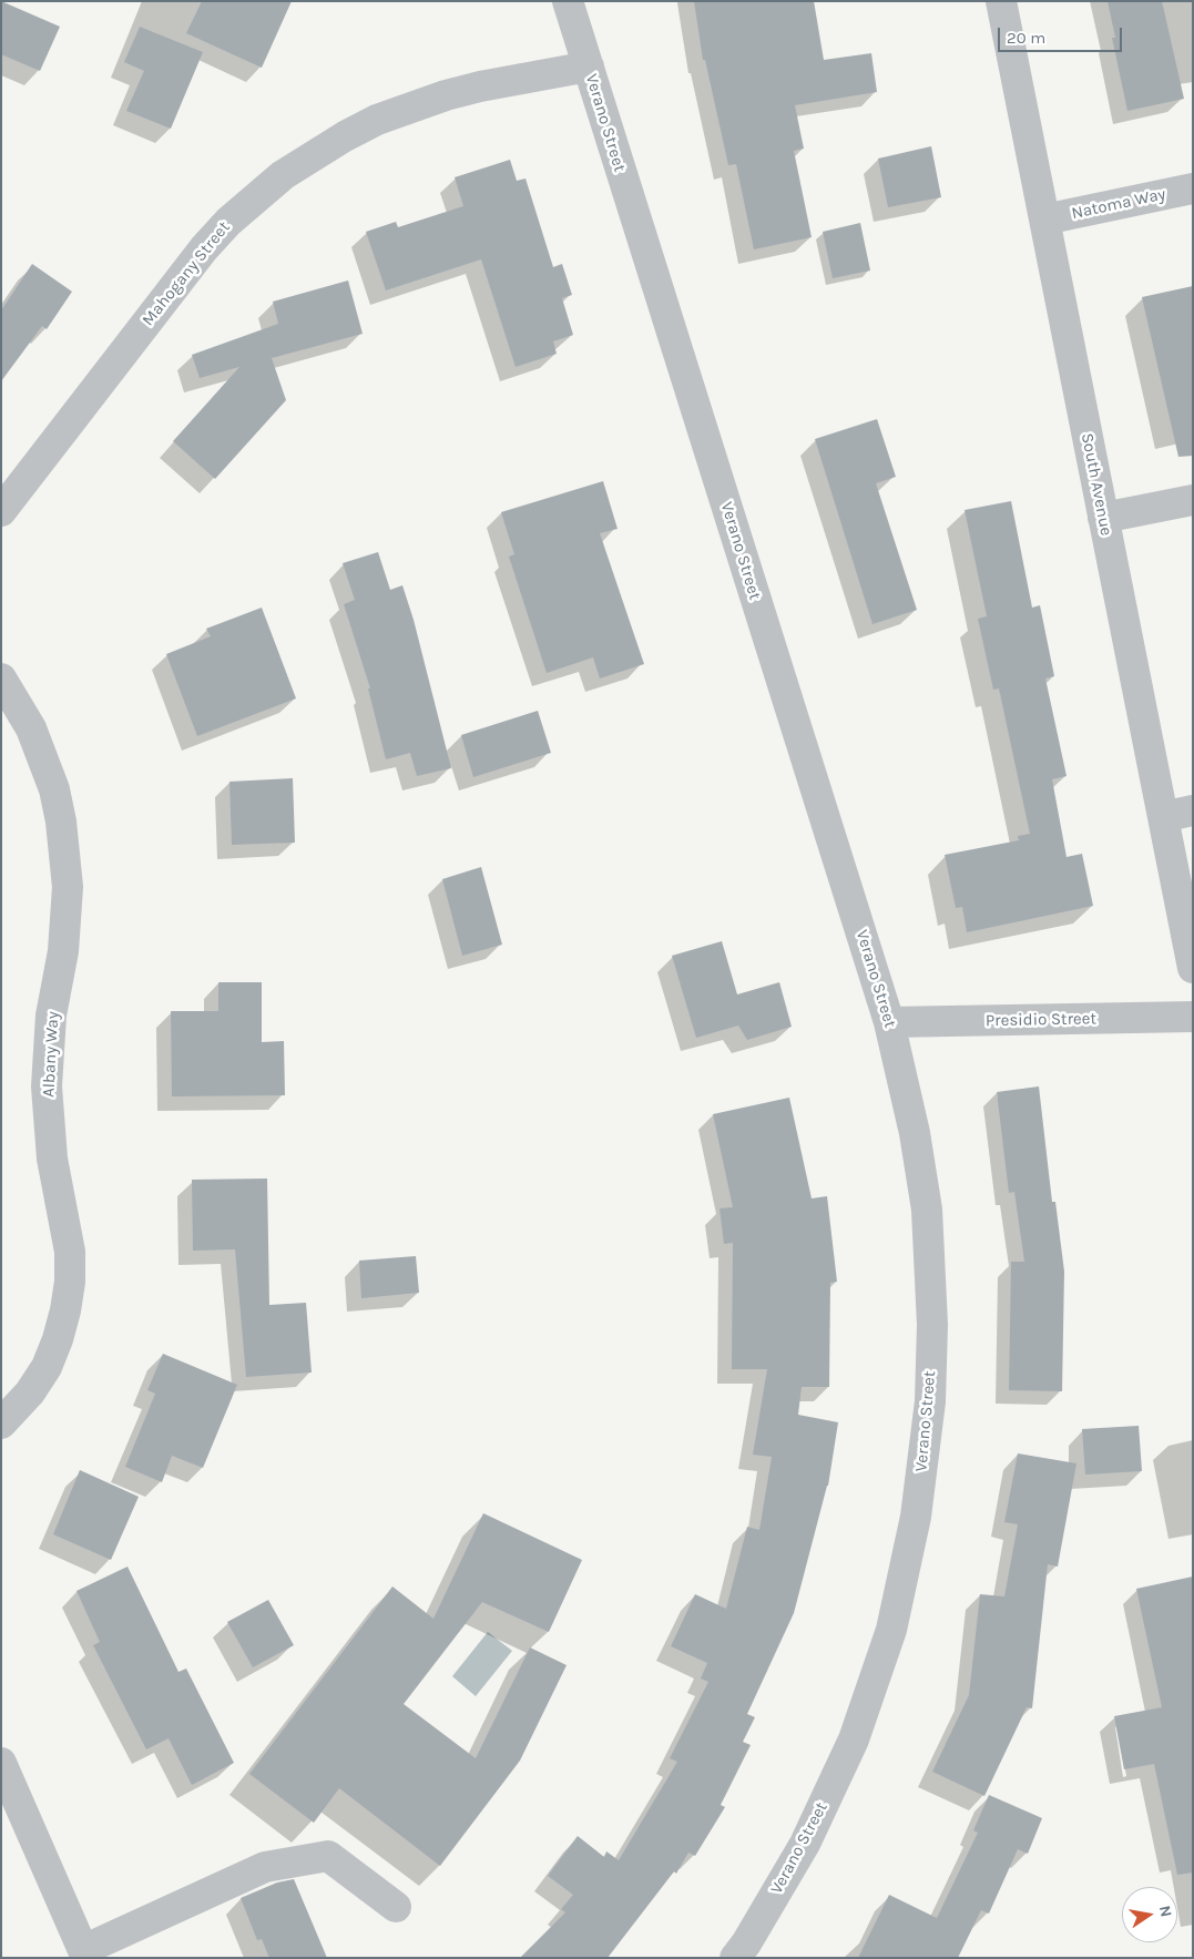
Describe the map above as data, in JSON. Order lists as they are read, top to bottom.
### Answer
{
  "streets": {
    "street": [
      "Verano Street",
      "Natoma Way",
      "Mahogany Street",
      "South Avenue",
      "Presidio Street",
      "Albany Way"
    ]
  },
  "crossings": [
    ["Verano Street", "Mahogany Street"],
    ["Verano Street", "Presidio Street"],
    ["Natoma Way", "South Avenue"]
  ],
  "scale_bar": "20 m",
  "north": "right"
}
